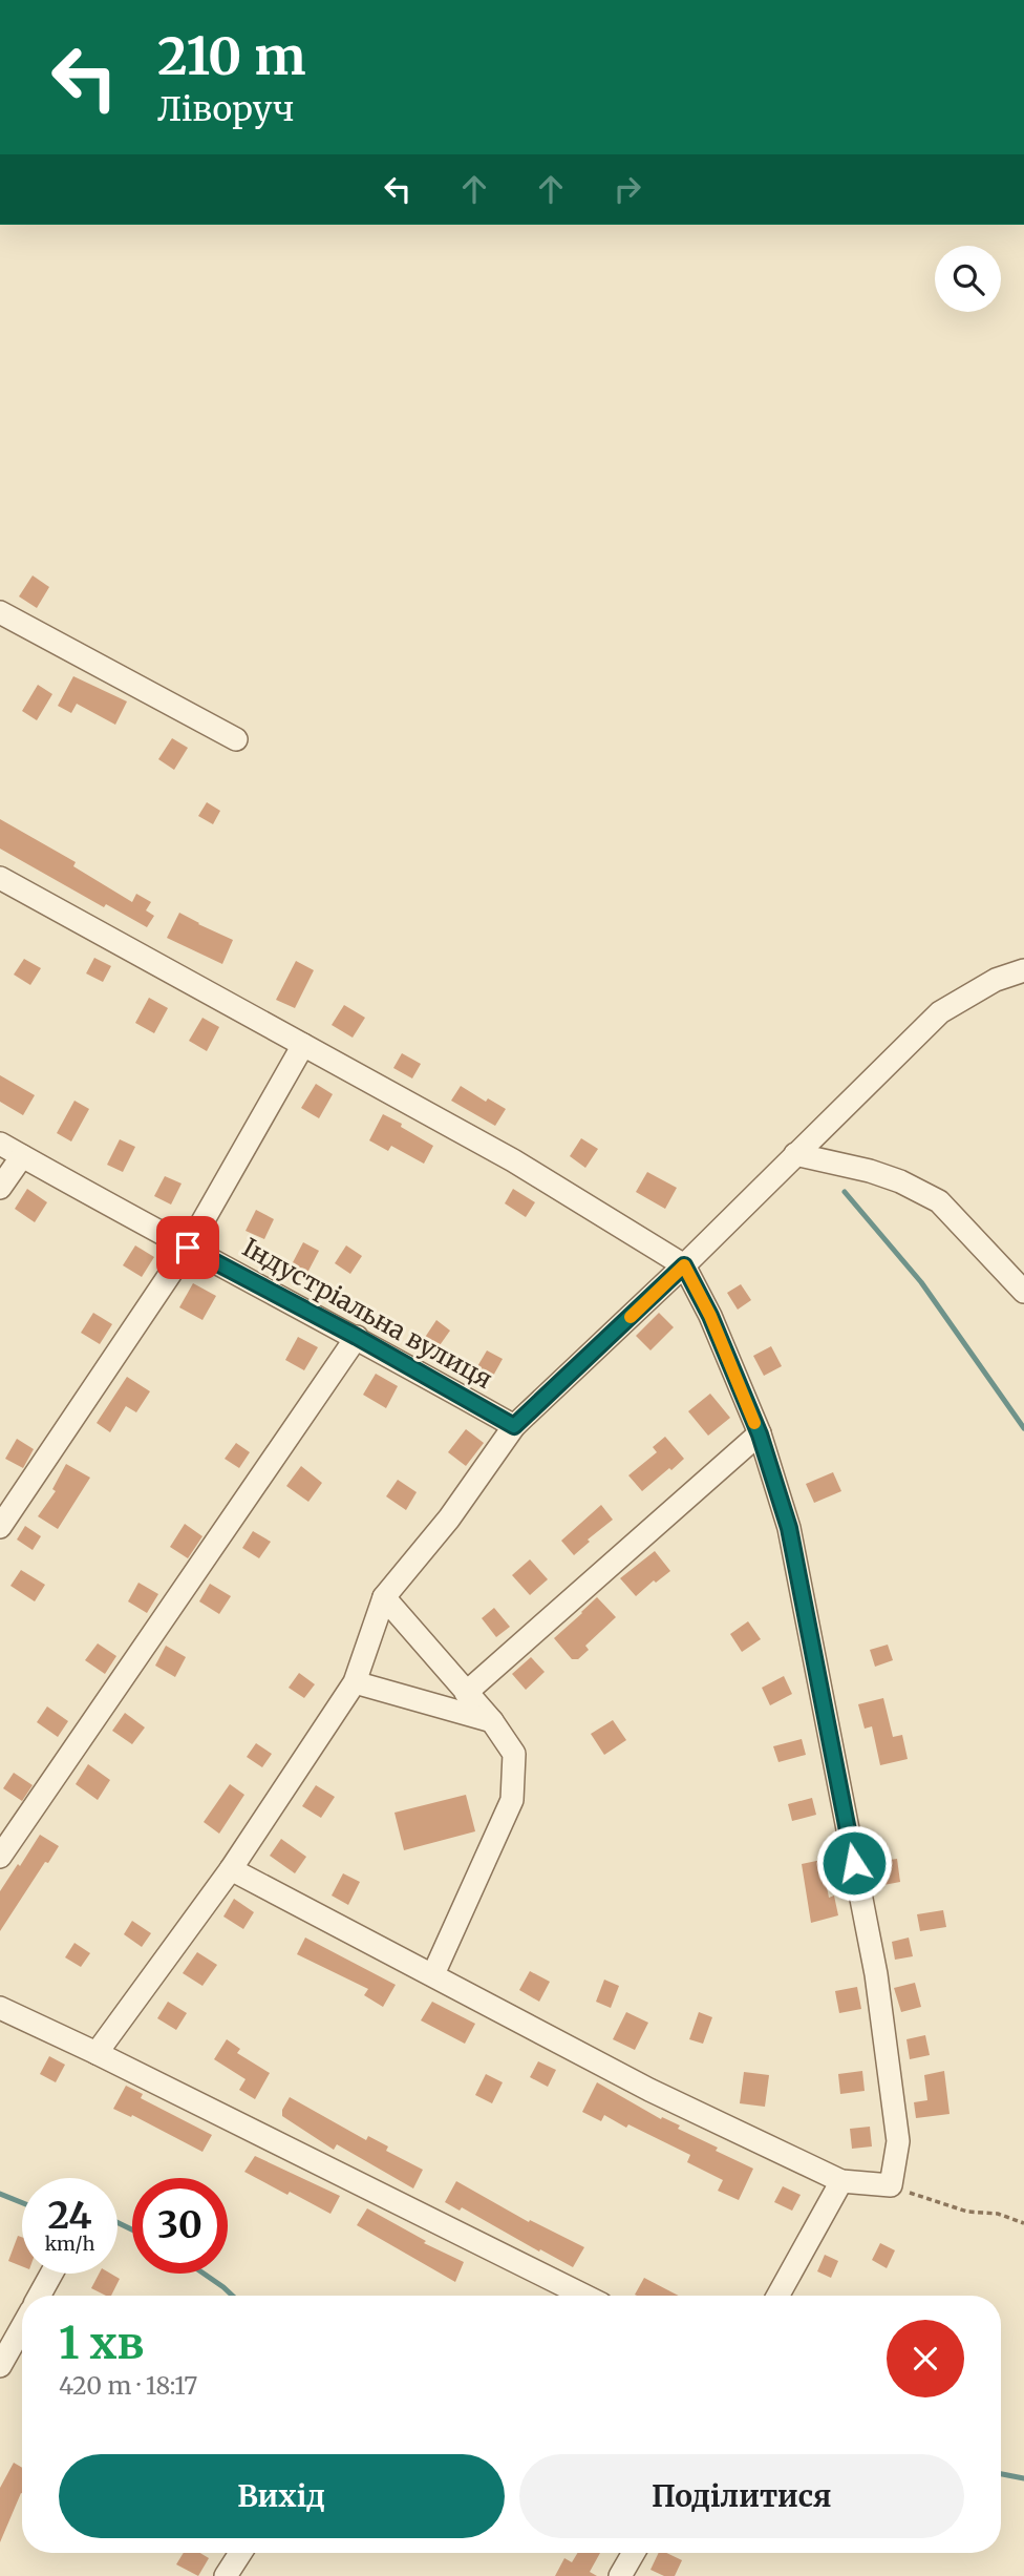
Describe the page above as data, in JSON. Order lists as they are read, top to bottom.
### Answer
{
  "streets": {
    "street": ["Індустріальна вулиця"]
  },
  "page": {
    "turn": ["210 m", "Ліворуч"],
    "speed": "24 km/h",
    "limit": "30",
    "heading": ["1 хв", "420 m · 18:17"],
    "buttons": ["Вихід", "Поділитися"]
  }
}
